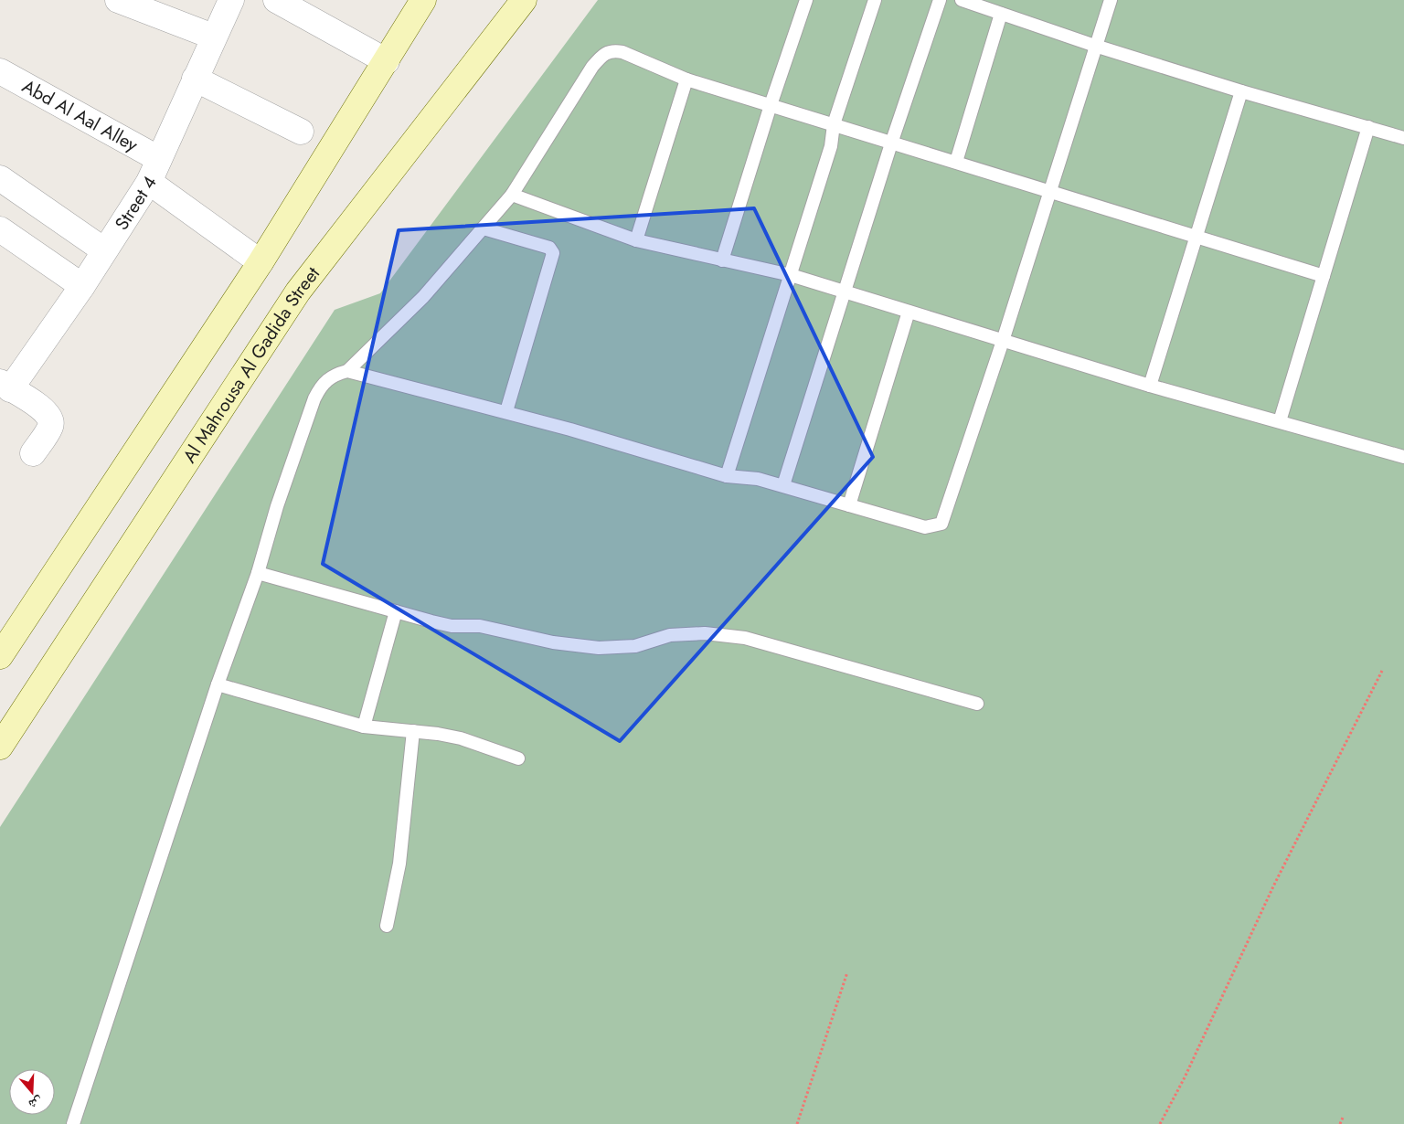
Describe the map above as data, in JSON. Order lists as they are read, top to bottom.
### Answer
{
  "streets": {
    "main road": ["Al Mahrousa Al Gadida Street"],
    "street": ["Abd Al Aal Alley", "Street 4"]
  },
  "crossings": [
    ["Abd Al Aal Alley", "Street 4"]
  ],
  "north": "bottom"
}
